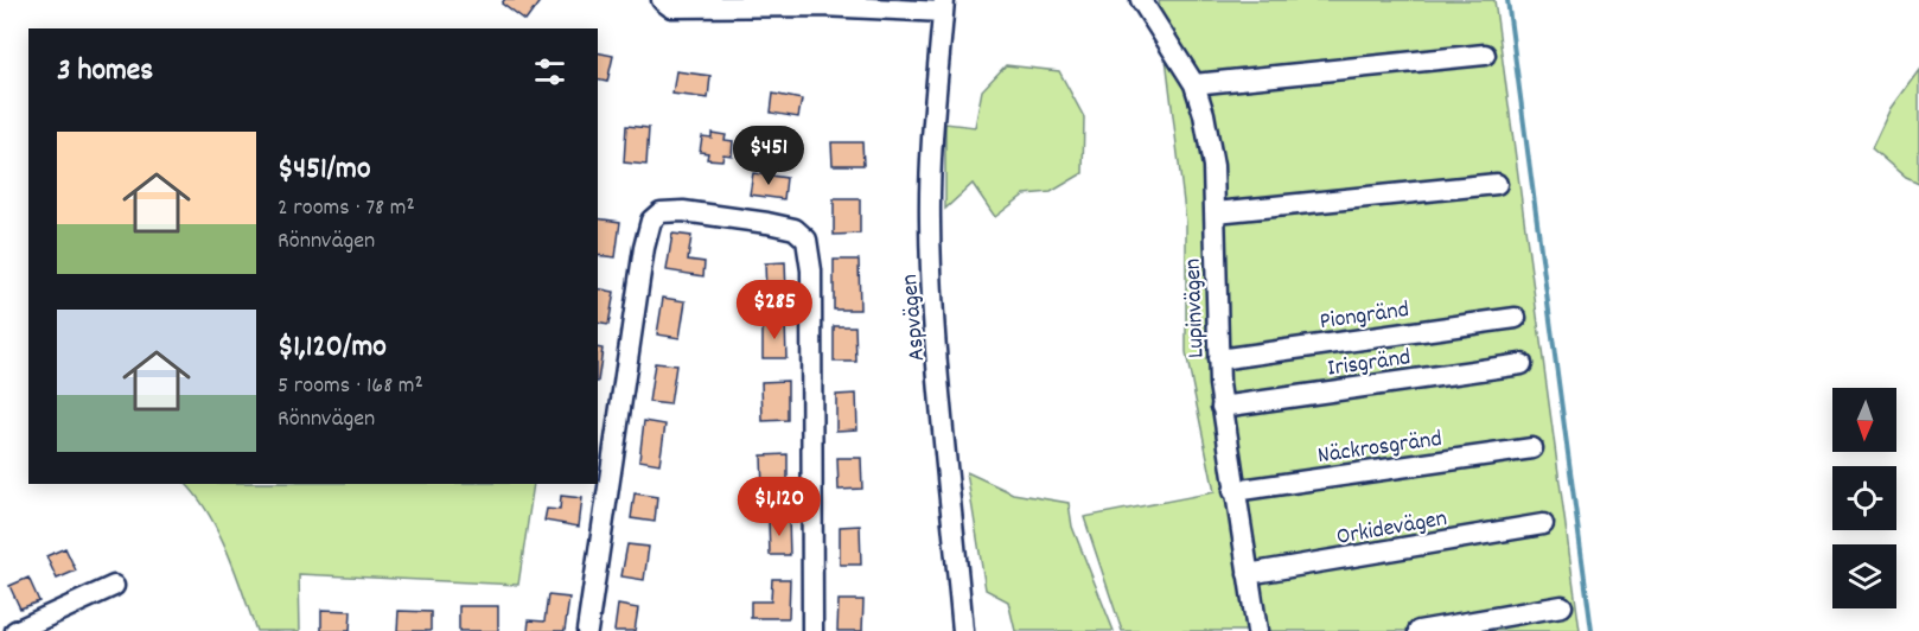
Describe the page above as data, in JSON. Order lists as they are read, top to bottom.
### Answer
{
  "streets": {
    "street": [
      "Lupinvägen",
      "Piongränd",
      "Aspvägen",
      "Irisgränd",
      "Näckrosgränd",
      "Orkidevägen"
    ]
  },
  "crossings": [
    ["Lupinvägen", "Piongränd"],
    ["Lupinvägen", "Irisgränd"],
    ["Lupinvägen", "Näckrosgränd"],
    ["Lupinvägen", "Orkidevägen"]
  ],
  "north": "bottom",
  "page": {
    "heading": "3 homes",
    "list": [
      {
        "name": "$451/mo",
        "note": "2 rooms · 78 m² · Rönnvägen"
      },
      {
        "name": "$1,120/mo",
        "note": "5 rooms · 168 m² · Rönnvägen"
      }
    ],
    "price": ["$451", "$285", "$1,120"]
  }
}
